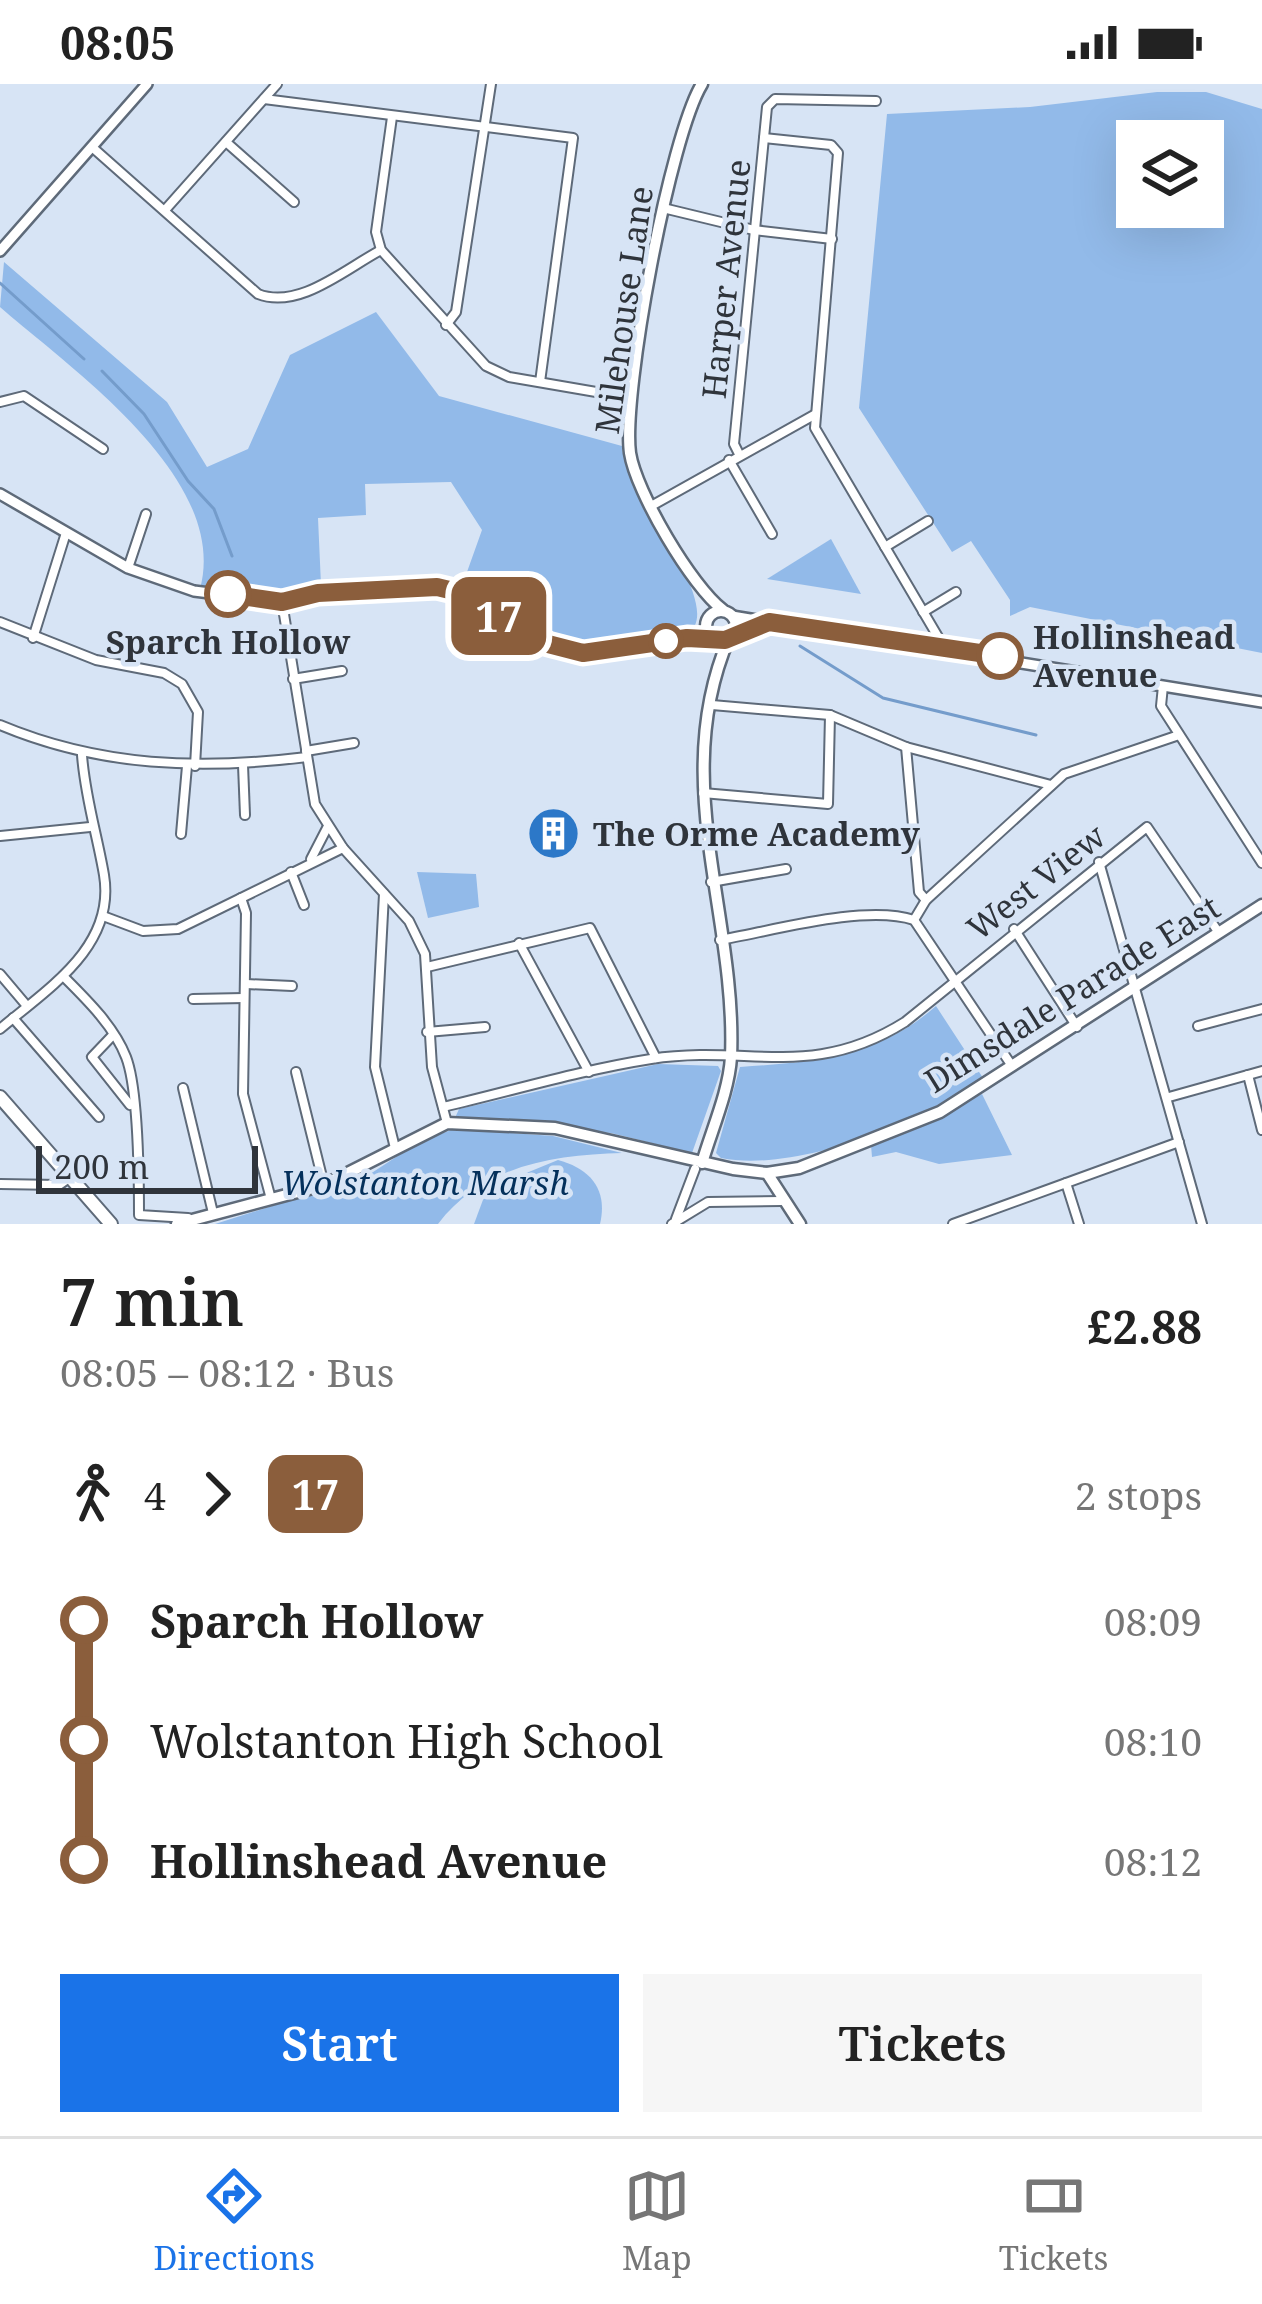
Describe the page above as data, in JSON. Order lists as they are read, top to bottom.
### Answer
{
  "streets": {
    "main road": ["Milehouse Lane", "Dimsdale Parade East"],
    "street": ["Harper Avenue", "West View"]
  },
  "crossings": [
    ["Milehouse Lane", "West View"],
    ["Milehouse Lane", "Dimsdale Parade East"],
    ["West View", "Dimsdale Parade East"]
  ],
  "parks": ["Wolstanton Marsh"],
  "places": {
    "other": ["Sparch Hollow", "Hollinshead Avenue"],
    "building": ["The Orme Academy"]
  },
  "lines": ["bus line 17"],
  "scale_bar": "200 m",
  "page": {
    "status": "08:05",
    "on_map": "17",
    "scale": "200 m",
    "heading": ["7 min", "08:05 – 08:12 · Bus", "£2.88"],
    "legs": ["4", "17", "2 stops"],
    "list": [
      {
        "name": "Sparch Hollow",
        "value": "08:09"
      },
      {
        "name": "Wolstanton High School",
        "value": "08:10"
      },
      {
        "name": "Hollinshead Avenue",
        "value": "08:12"
      }
    ],
    "buttons": ["Start", "Tickets"],
    "tabs": ["Directions", "Map", "Tickets"]
  }
}
